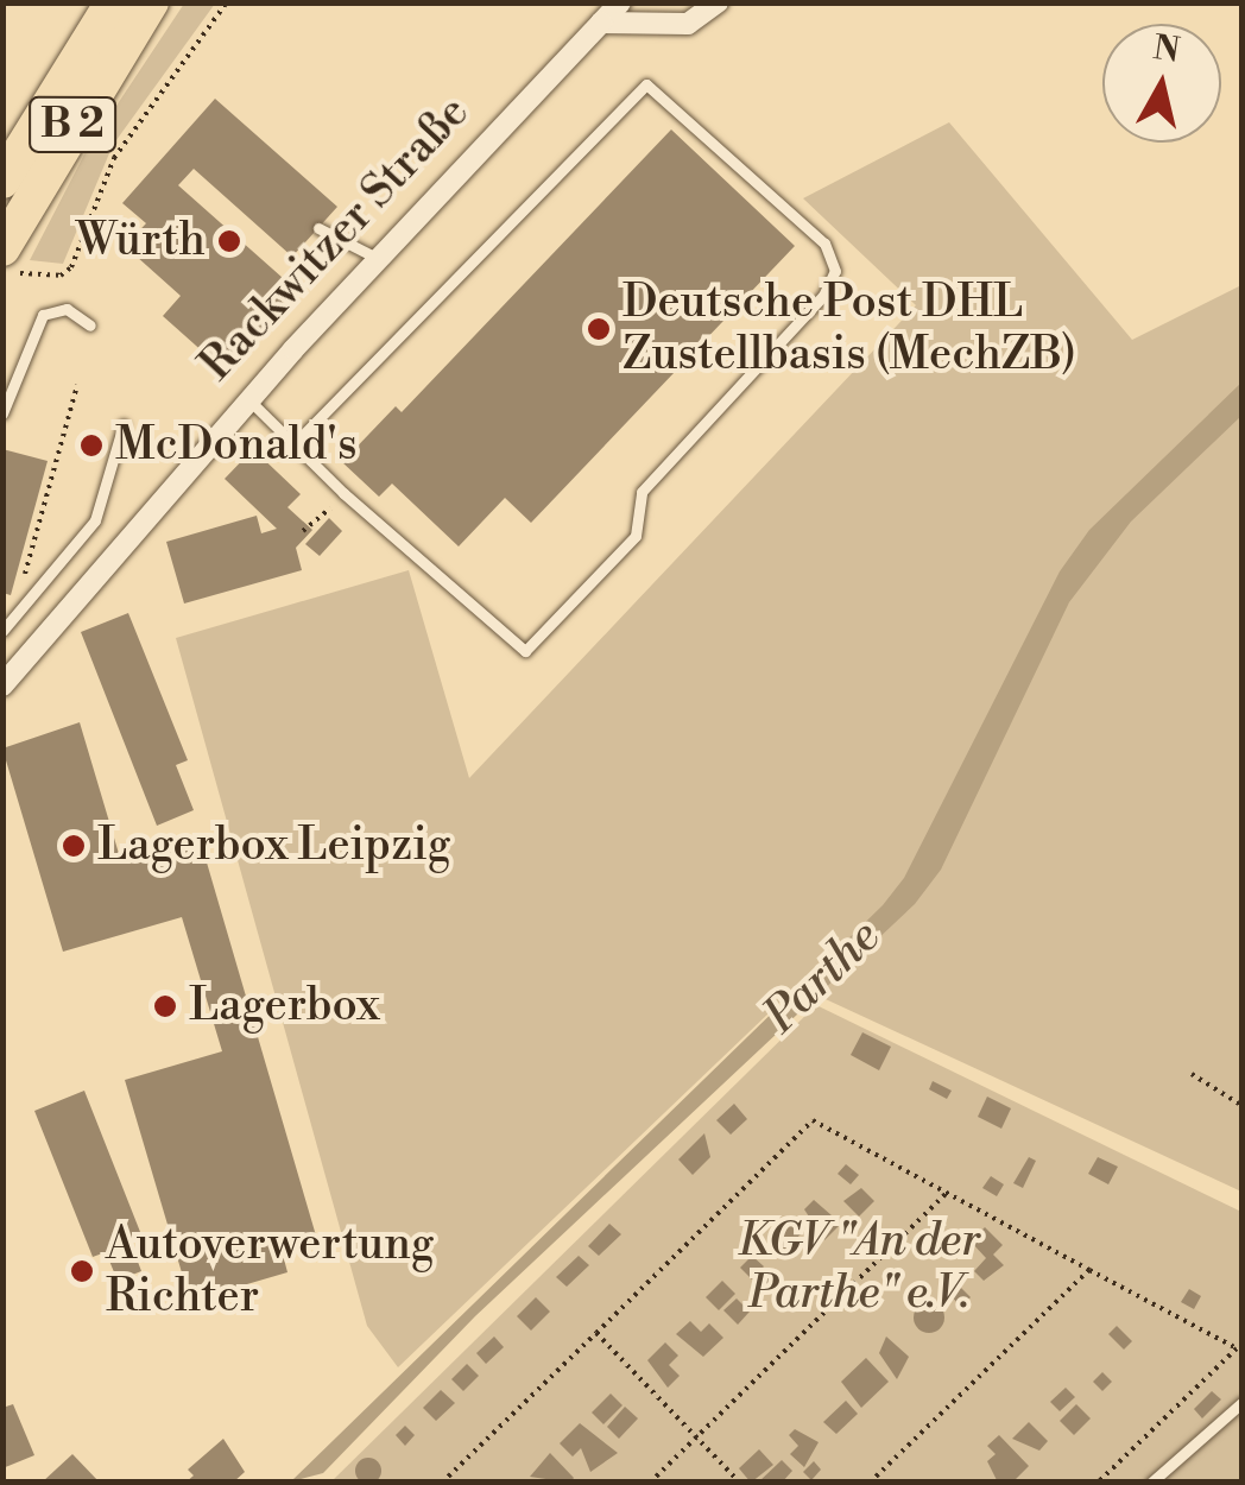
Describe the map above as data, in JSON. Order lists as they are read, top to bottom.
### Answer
{
  "streets": {
    "main road": ["B 2"],
    "street": ["Rackwitzer Straße"]
  },
  "water": ["Parthe"],
  "parks": ["KGV \"An der Parthe\" e.V."],
  "places": [
    "Würth",
    "Deutsche Post DHL Zustellbasis (MechZB)",
    "McDonald's",
    "Lagerbox Leipzig",
    "Lagerbox",
    "Autoverwertung Richter"
  ],
  "north": "top"
}
